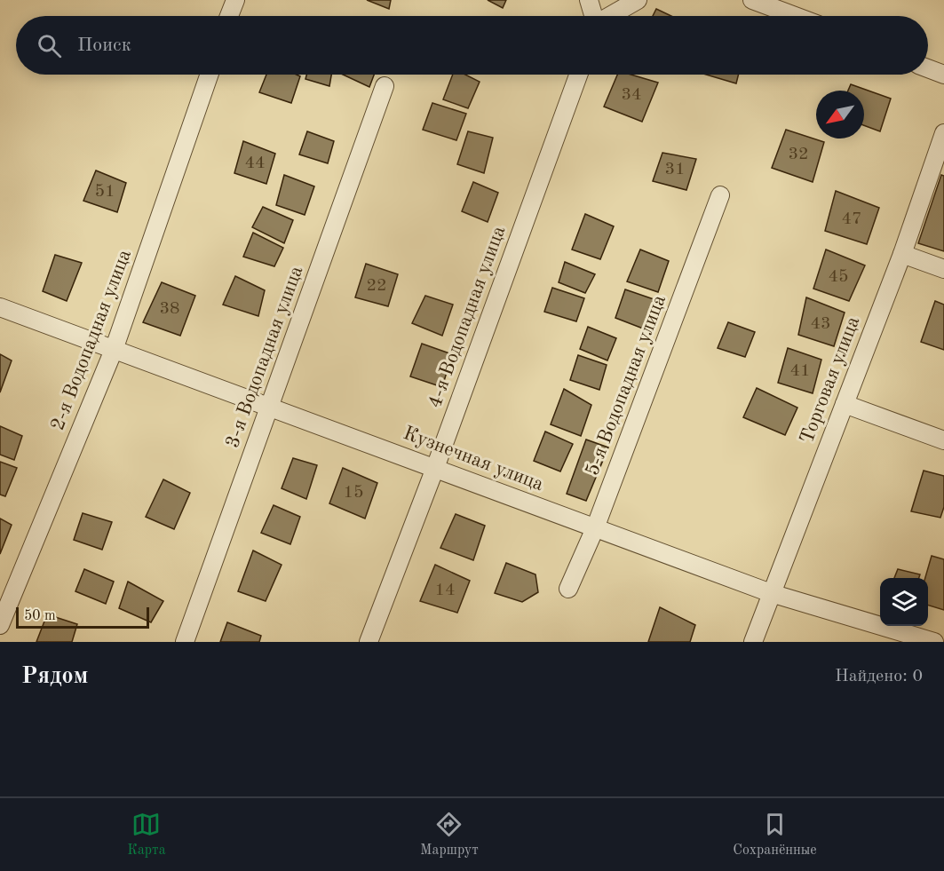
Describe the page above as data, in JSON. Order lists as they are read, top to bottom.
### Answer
{
  "streets": {
    "street": [
      "4-я Водопадная улица",
      "2-я Водопадная улица",
      "3-я Водопадная улица",
      "Торговая улица",
      "5-я Водопадная улица",
      "Кузнечная улица"
    ]
  },
  "crossings": [
    ["4-я Водопадная улица", "Кузнечная улица"],
    ["2-я Водопадная улица", "Кузнечная улица"],
    ["3-я Водопадная улица", "Кузнечная улица"],
    ["Торговая улица", "Кузнечная улица"],
    ["5-я Водопадная улица", "Кузнечная улица"]
  ],
  "house_numbers": [
    "34",
    "32",
    "44",
    "31",
    "51",
    "47",
    "45",
    "22",
    "38",
    "43",
    "41",
    "15",
    "14"
  ],
  "scale_bar": "50 m",
  "north": "bottom left",
  "page": {
    "search": "Поиск",
    "scale": "50 m",
    "heading": ["Рядом", "Найдено: 0"],
    "nav": ["Карта", "Маршрут", "Сохранённые"]
  }
}
